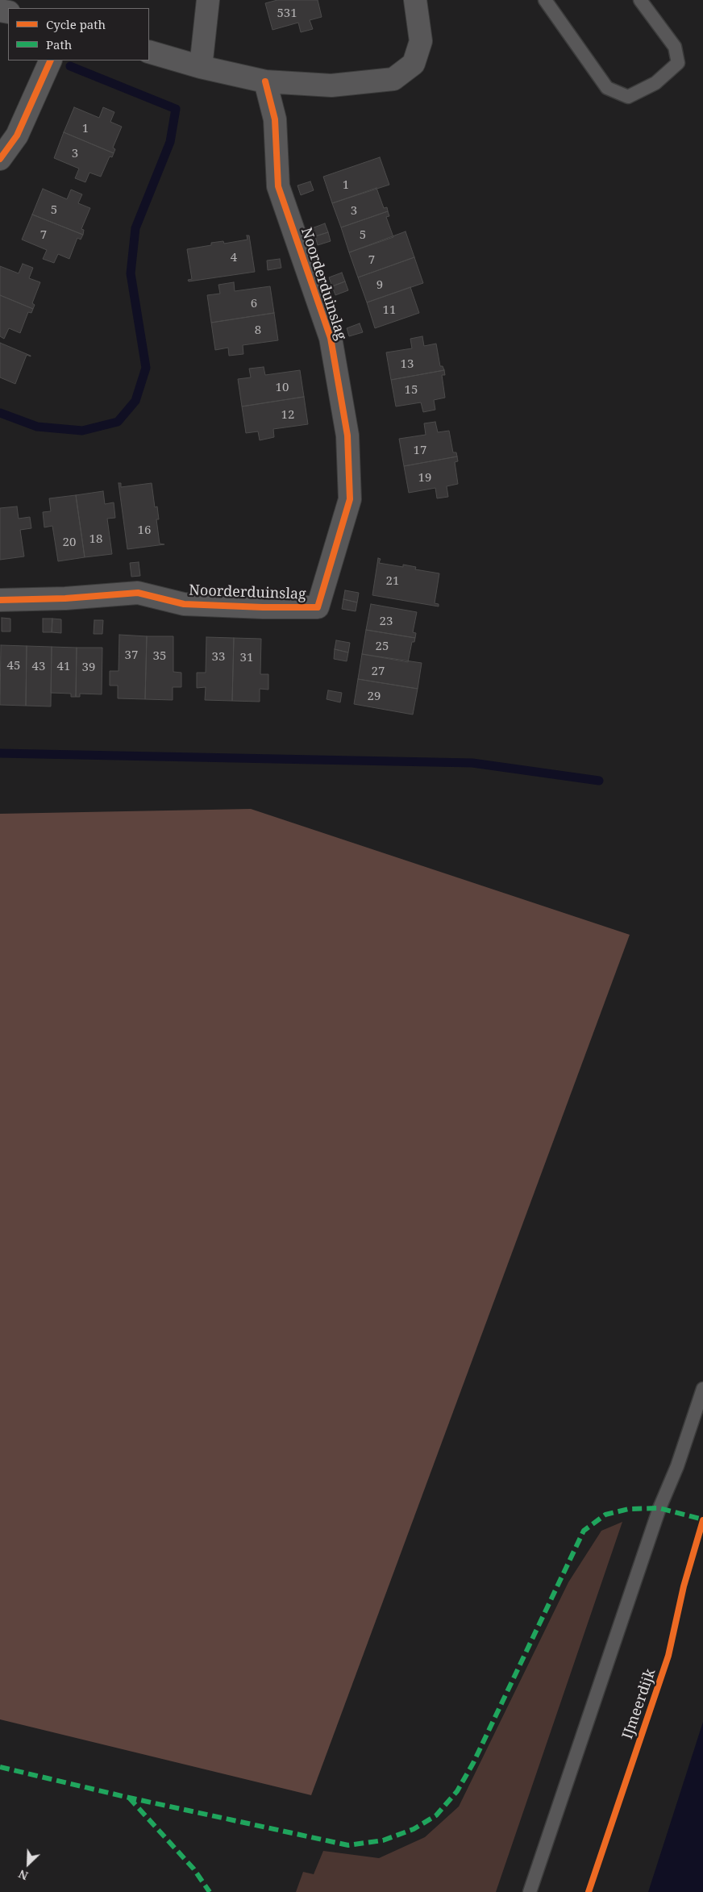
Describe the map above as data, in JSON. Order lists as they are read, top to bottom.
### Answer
{
  "streets": {
    "street": ["Noorderduinslag"],
    "cycle path": ["IJmeerdijk"]
  },
  "house_numbers": [
    "531",
    "1",
    "3",
    "1",
    "5",
    "3",
    "7",
    "5",
    "4",
    "7",
    "9",
    "6",
    "11",
    "8",
    "13",
    "10",
    "15",
    "12",
    "17",
    "19",
    "16",
    "18",
    "20",
    "21",
    "23",
    "25",
    "37",
    "35",
    "33",
    "31",
    "45",
    "43",
    "41",
    "39",
    "27",
    "29"
  ],
  "legend": ["Cycle path", "Path"],
  "north": "bottom left"
}
